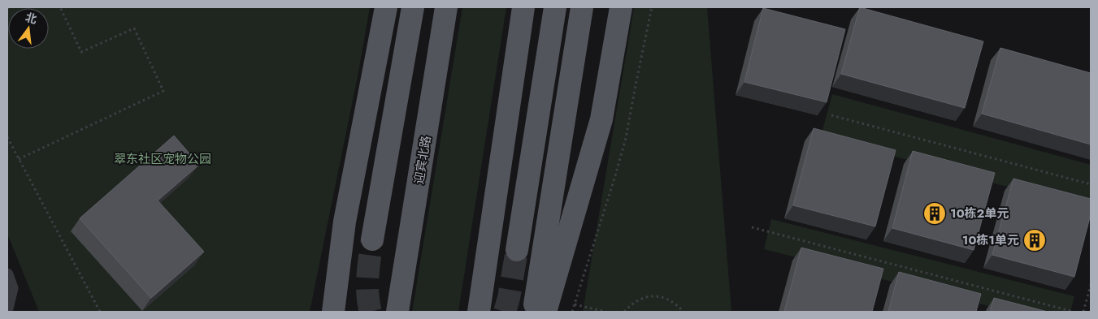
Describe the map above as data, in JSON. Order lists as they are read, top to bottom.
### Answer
{
  "streets": {
    "main road": ["迎宾北路"]
  },
  "parks": ["翠东社区宠物公园"],
  "places": {
    "building": ["10栋2单元", "10栋1单元"]
  },
  "north": "top"
}
